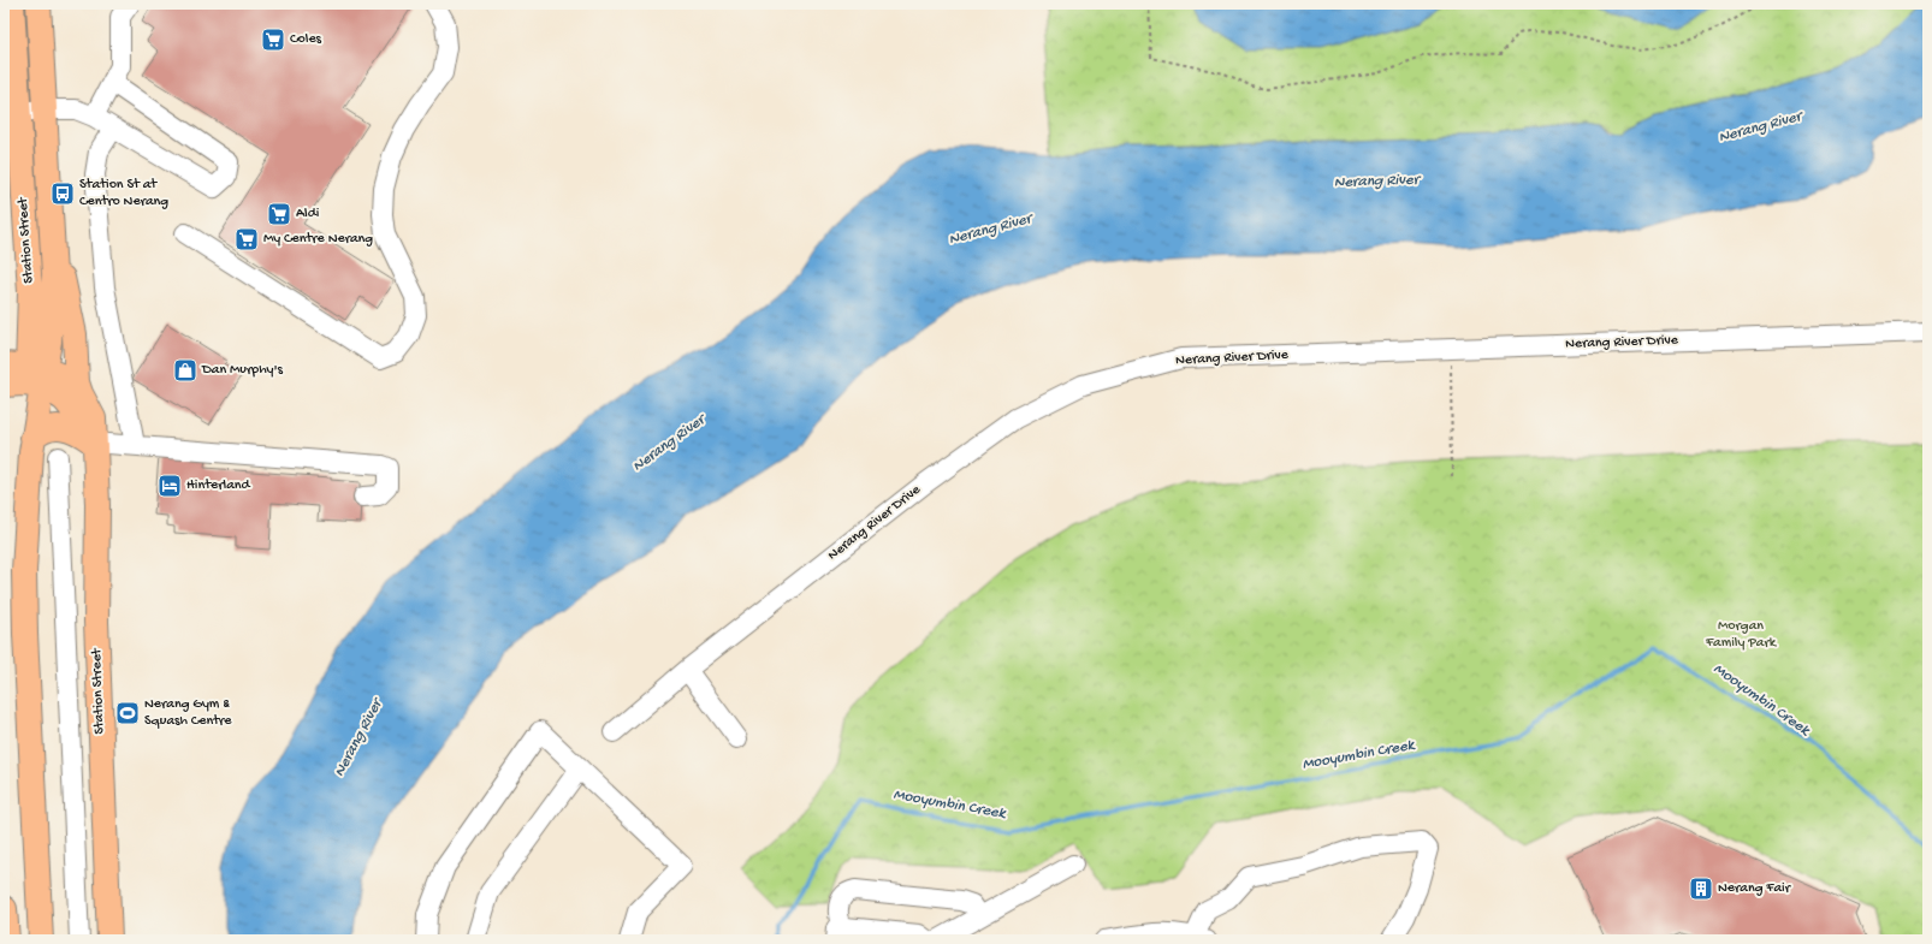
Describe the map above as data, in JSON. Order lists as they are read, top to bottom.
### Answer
{
  "streets": {
    "main road": ["Station Street"],
    "street": ["Nerang River Drive"]
  },
  "water": ["Nerang River", "Mooyumbin Creek"],
  "parks": ["Morgan Family Park"],
  "places": {
    "supermarket": ["Coles", "Aldi", "My Centre Nerang"],
    "bus stop": ["Station St at Centro Nerang"],
    "shop": ["Dan Murphy's"],
    "hotel": ["Hinterland"],
    "sports": ["Nerang Gym & Squash Centre"],
    "building": ["Nerang Fair"]
  }
}
